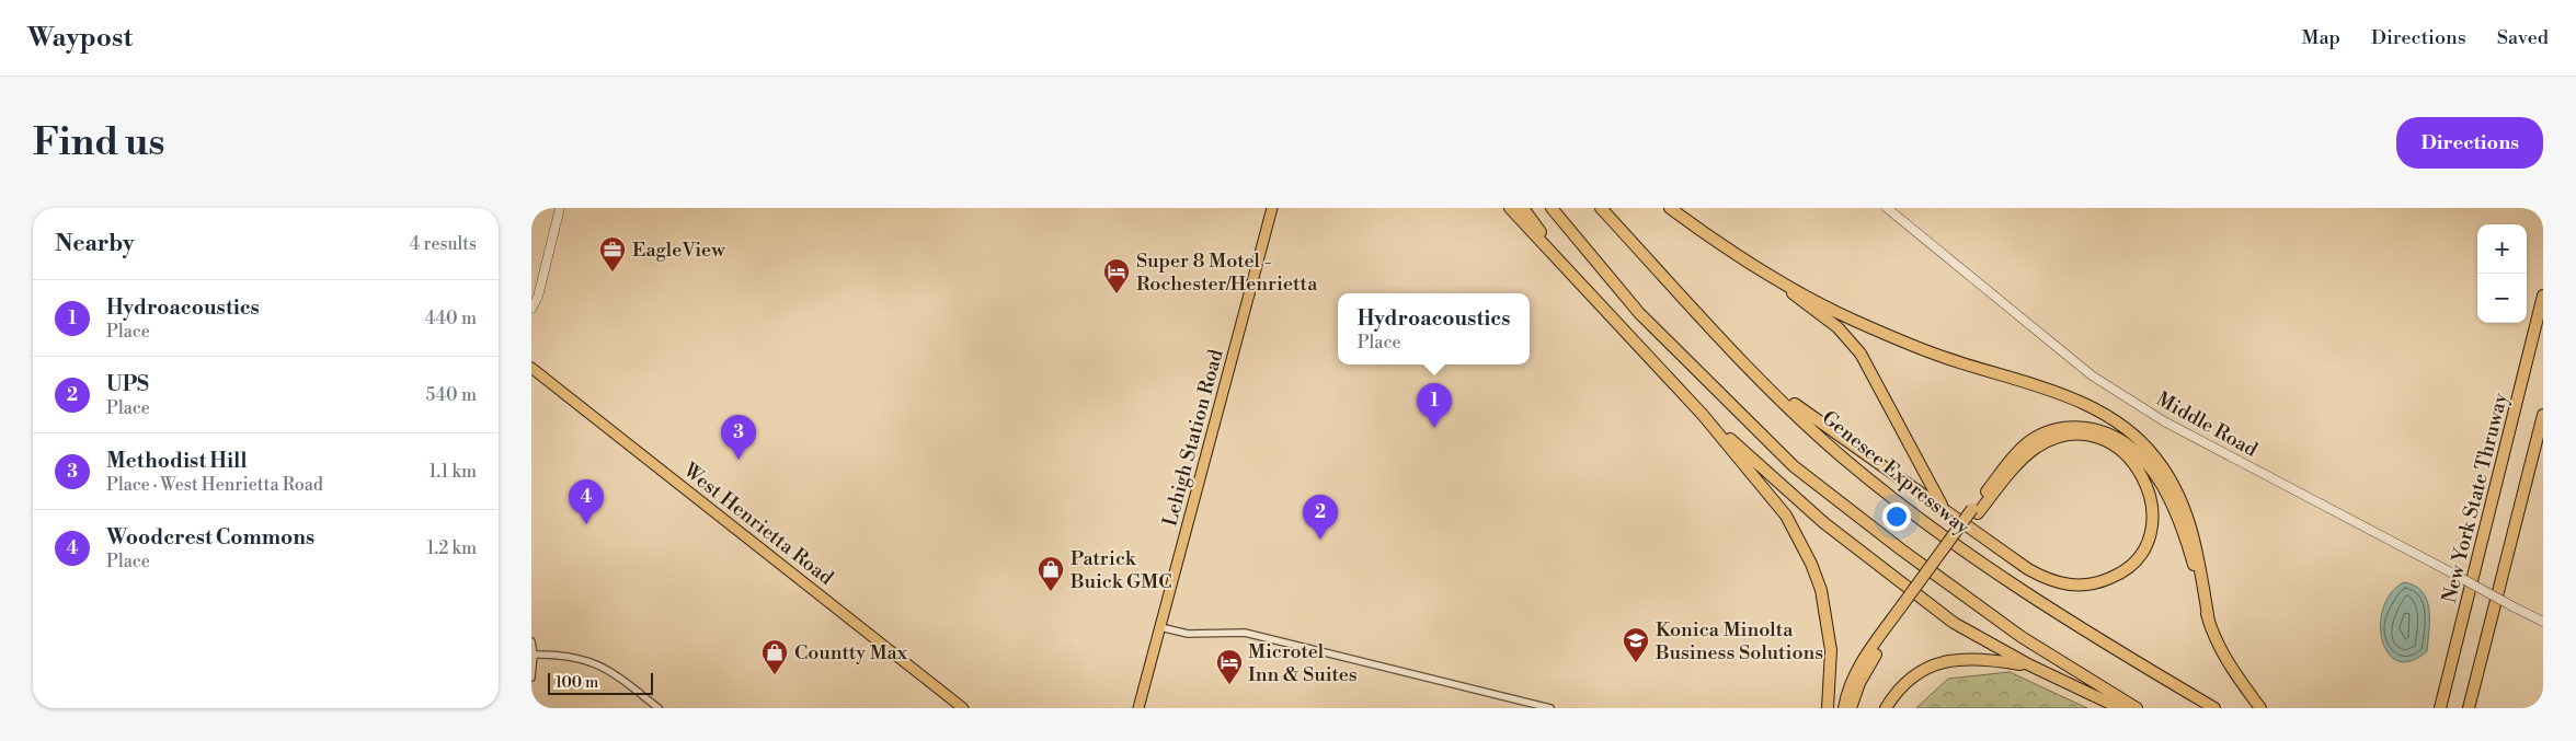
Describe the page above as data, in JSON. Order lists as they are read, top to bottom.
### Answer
{
  "streets": {
    "highway": ["Genesee Expressway", "New York State Thruway"],
    "main road": ["Lehigh Station Road", "West Henrietta Road"],
    "street": ["Middle Road"]
  },
  "places": {
    "office": ["EagleView"],
    "hotel": ["Super 8 Motel - Rochester/Henrietta", "Microtel Inn & Suites"],
    "shop": ["Patrick Buick GMC", "Countty Max"],
    "school or university": ["Konica Minolta Business Solutions"]
  },
  "scale_bar": "100 m",
  "page": {
    "header": "Waypost",
    "nav": ["Map", "Directions", "Saved"],
    "buttons": "Directions",
    "title": "Find us",
    "heading": ["Nearby", "4 results"],
    "map_buttons": ["+", "−"],
    "list": [
      {
        "mark": "1",
        "name": "Hydroacoustics",
        "note": "Place",
        "value": "440 m"
      },
      {
        "mark": "2",
        "name": "UPS",
        "note": "Place",
        "value": "540 m"
      },
      {
        "mark": "3",
        "name": "Methodist Hill",
        "note": "Place · West Henrietta Road",
        "value": "1.1 km"
      },
      {
        "mark": "4",
        "name": "Woodcrest Commons",
        "note": "Place",
        "value": "1.2 km"
      }
    ],
    "popup": ["Hydroacoustics", "Place"],
    "pins": [
      "1",
      "3",
      "4",
      "2"
    ],
    "scale": "100 m"
  }
}
